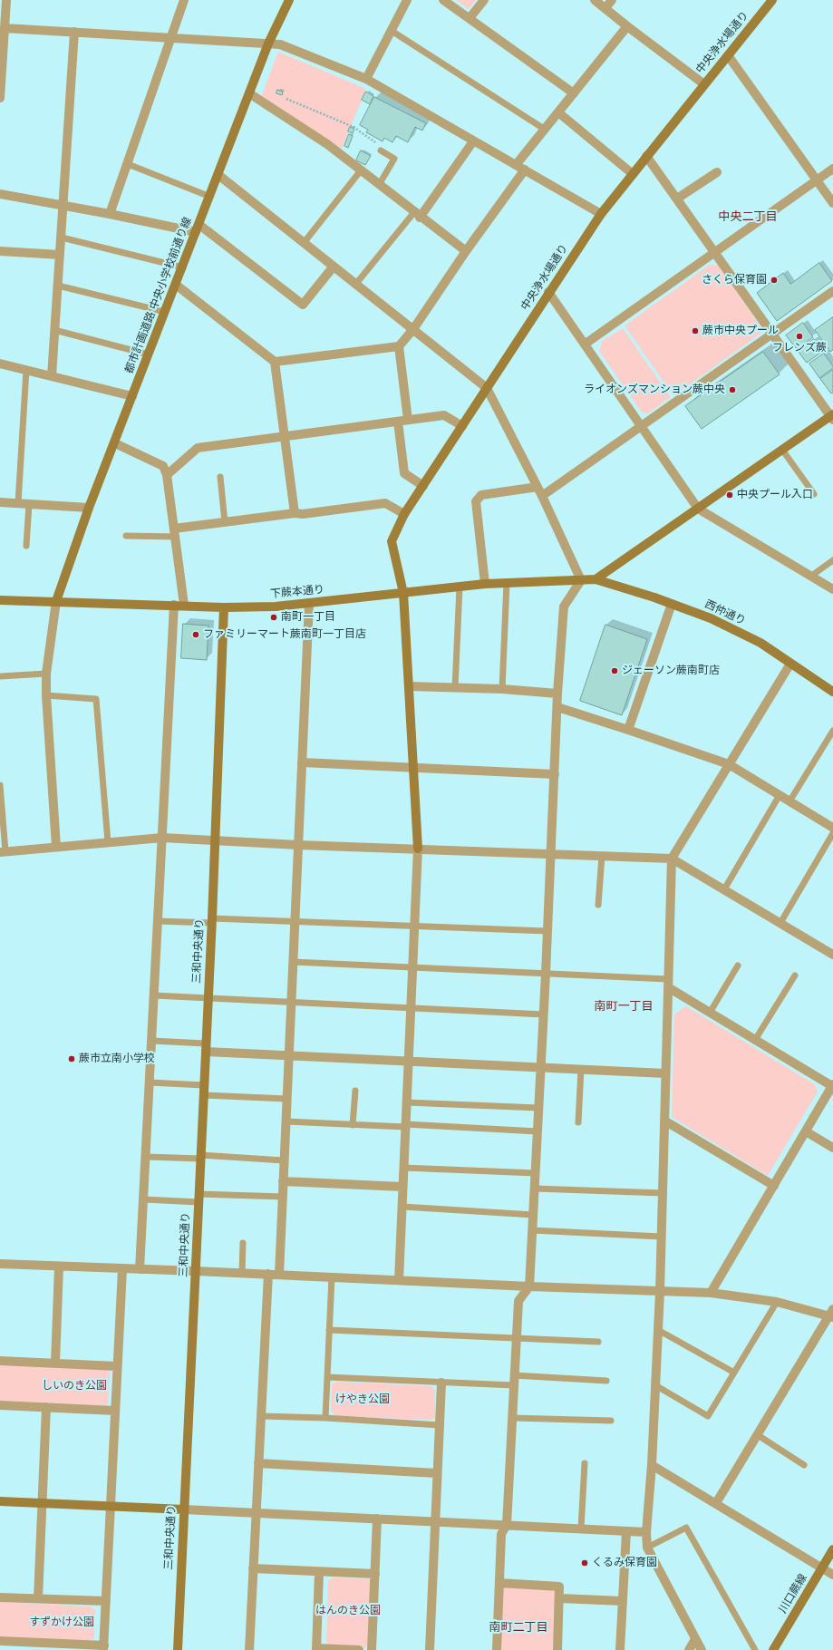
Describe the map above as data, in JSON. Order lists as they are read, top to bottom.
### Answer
{
  "streets": {
    "street": [
      "中央浄水場通り",
      "都市計画道路 中央小学校前通り線",
      "下蕨本通り",
      "西仲通り",
      "三和中央通り",
      "川口蕨線"
    ]
  },
  "crossings": [
    ["中央浄水場通り", "下蕨本通り"],
    ["都市計画道路 中央小学校前通り線", "下蕨本通り"],
    ["下蕨本通り", "西仲通り"],
    ["下蕨本通り", "三和中央通り"]
  ],
  "districts": ["中央二丁目", "南町一丁目", "南町二丁目"],
  "parks": [
    "しいのき公園",
    "けやき公園",
    "はんのき公園",
    "すずかけ公園"
  ],
  "places": [
    "さくら保育園",
    "蕨市中央プール",
    "フレンズ蕨",
    "ライオンズマンション蕨中央",
    "中央プール入口",
    "南町一丁目",
    "ファミリーマート蕨南町一丁目店",
    "ジェーソン蕨南町店",
    "蕨市立南小学校",
    "くるみ保育園"
  ]
}
